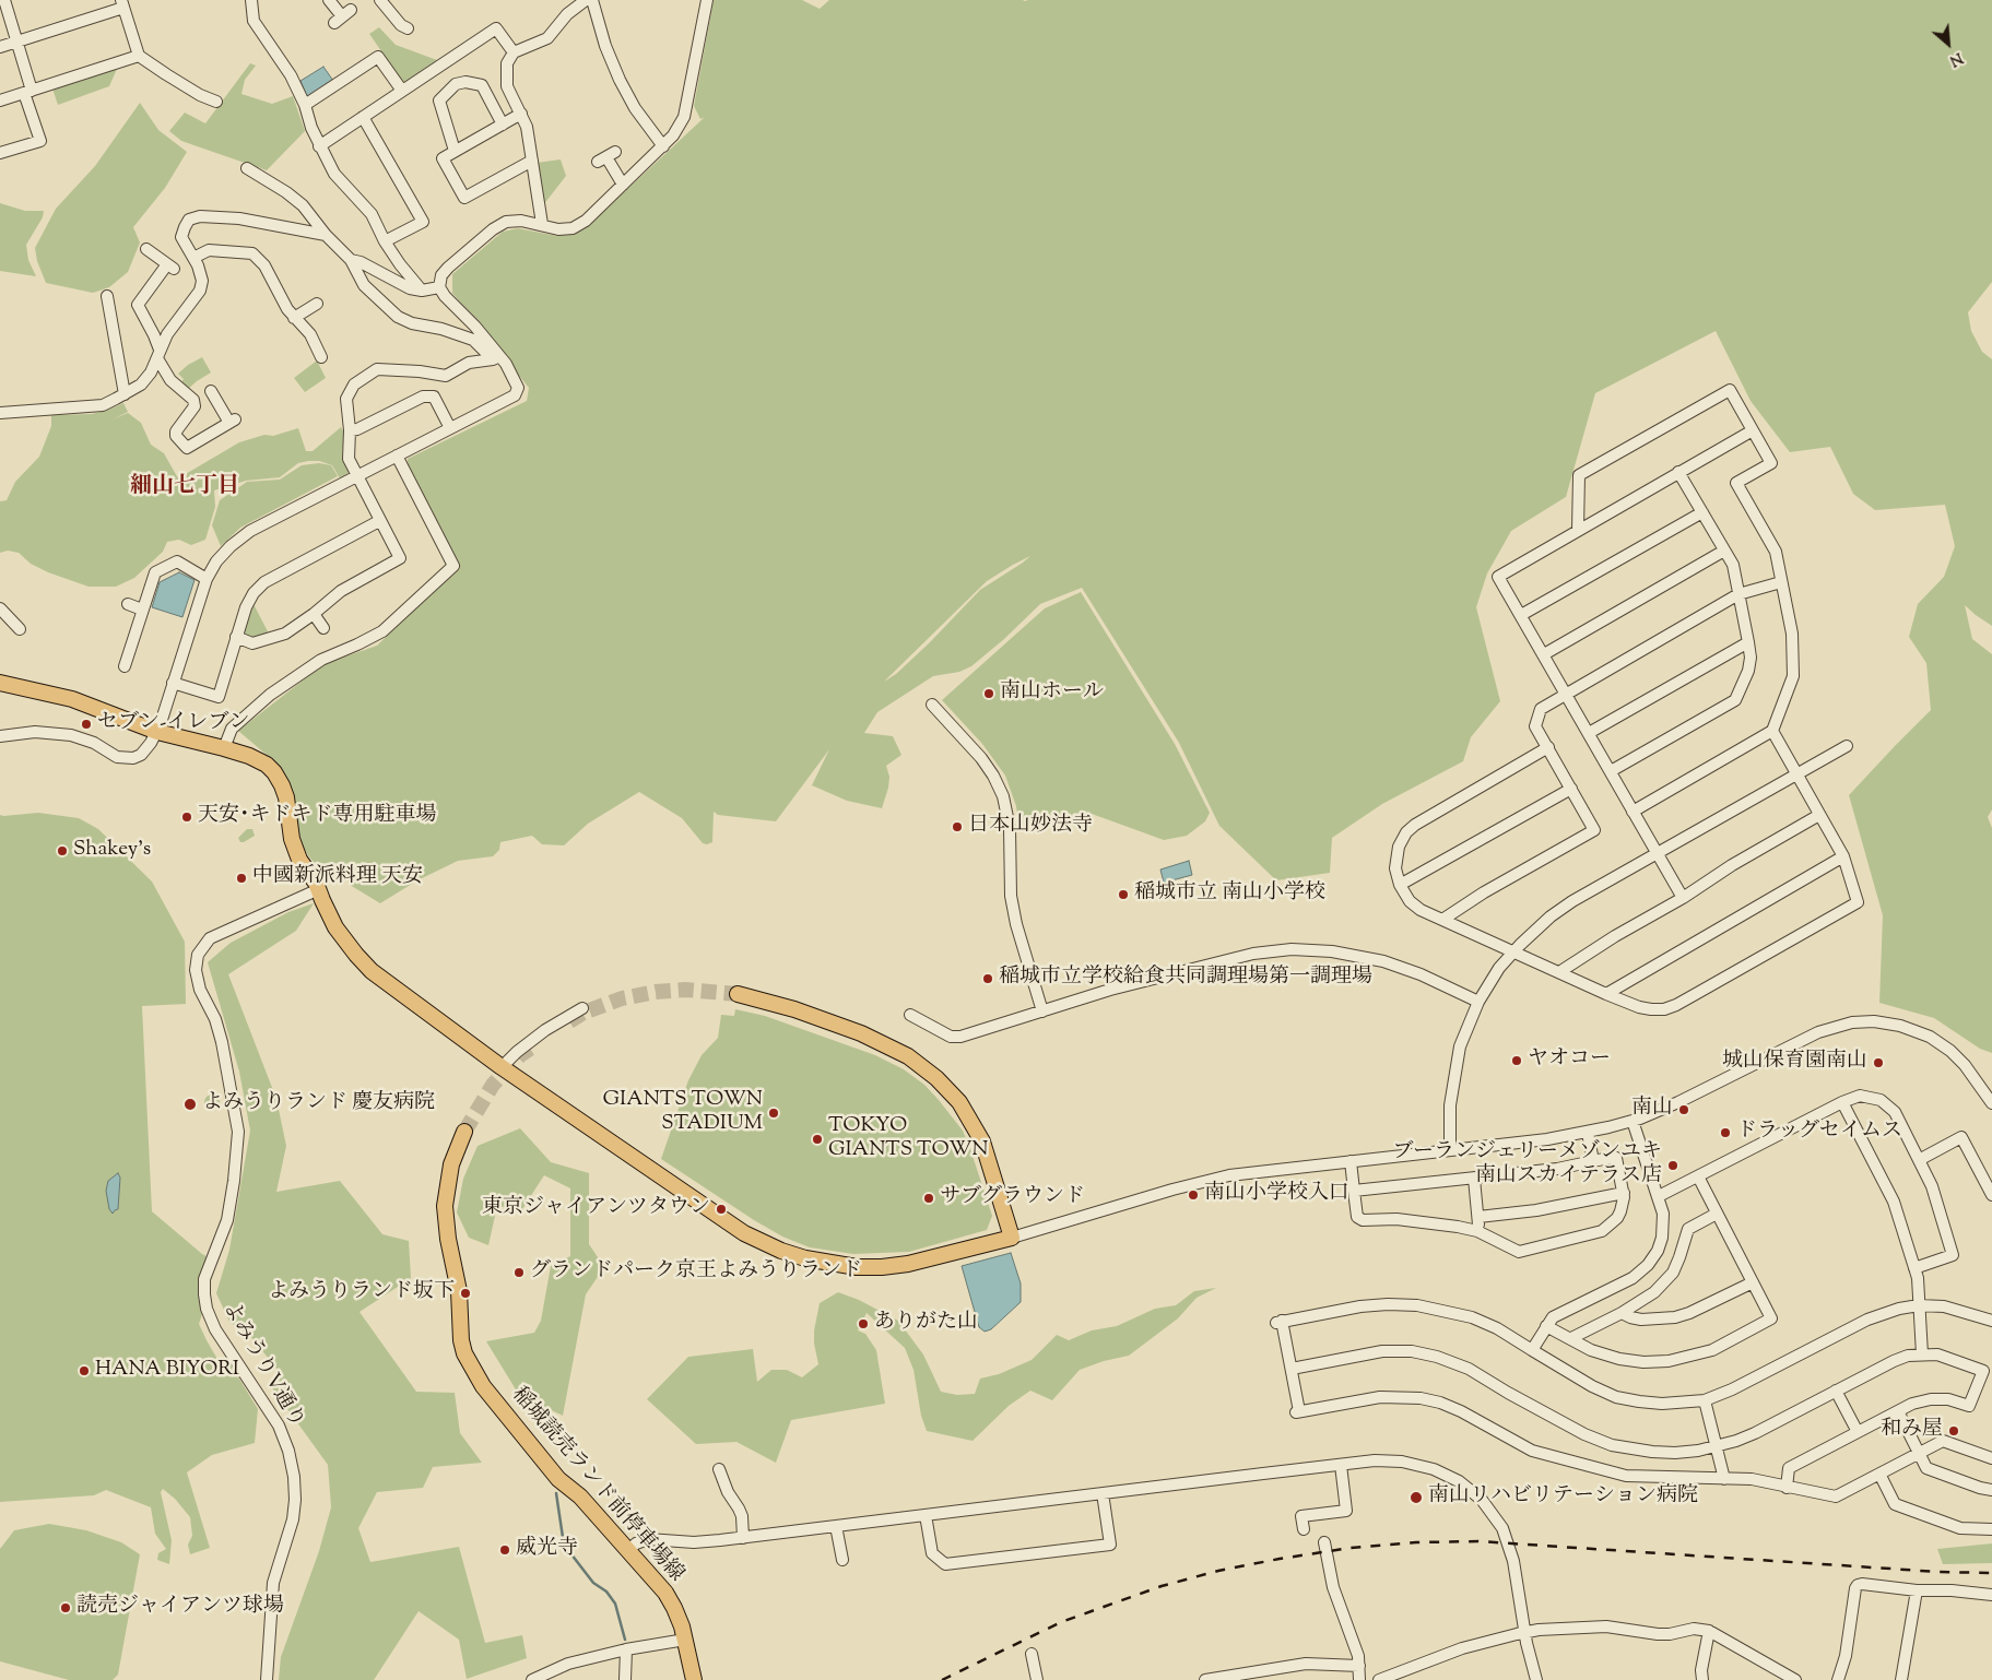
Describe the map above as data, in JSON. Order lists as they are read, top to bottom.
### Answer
{
  "streets": {
    "main road": ["稲城読売ランド前停車場線"],
    "street": ["よみうりV通り"]
  },
  "districts": ["細山七丁目"],
  "places": [
    "南山ホール",
    "セブン-イレブン",
    "天安･キドキド専用駐車場",
    "日本山妙法寺",
    "Shakey's",
    "中國新派料理 天安",
    "稲城市立 南山小学校",
    "稲城市立学校給食共同調理場第一調理場",
    "ヤオコー",
    "城山保育園南山",
    "よみうりランド 慶友病院",
    "南山",
    "GIANTS TOWN STADIUM",
    "ドラッグセイムス",
    "TOKYO GIANTS TOWN",
    "ブーランジェリーメゾンユキ 南山スカイテラス店",
    "南山小学校入口",
    "サブグラウンド",
    "東京ジャイアンツタウン",
    "グランドパーク京王よみうりランド",
    "よみうりランド坂下",
    "ありがた山",
    "HANA BIYORI",
    "和み屋",
    "南山リハビリテーション病院",
    "威光寺",
    "読売ジャイアンツ球場"
  ],
  "north": "bottom right"
}
